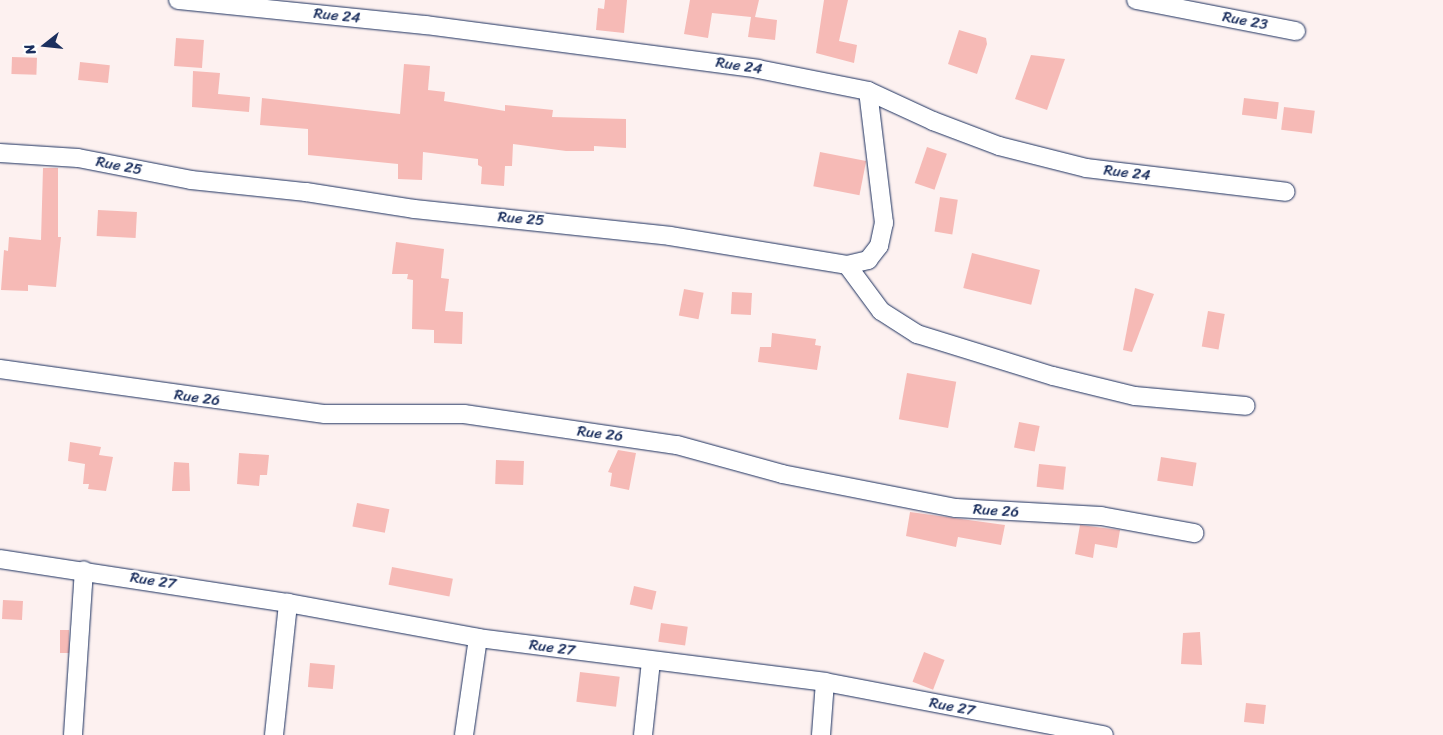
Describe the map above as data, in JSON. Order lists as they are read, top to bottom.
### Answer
{
  "streets": {
    "street": [
      "Rue 24",
      "Rue 23",
      "Rue 25",
      "Rue 26",
      "Rue 27"
    ]
  },
  "crossings": [
    ["Rue 24", "Rue 25"]
  ],
  "north": "left"
}
